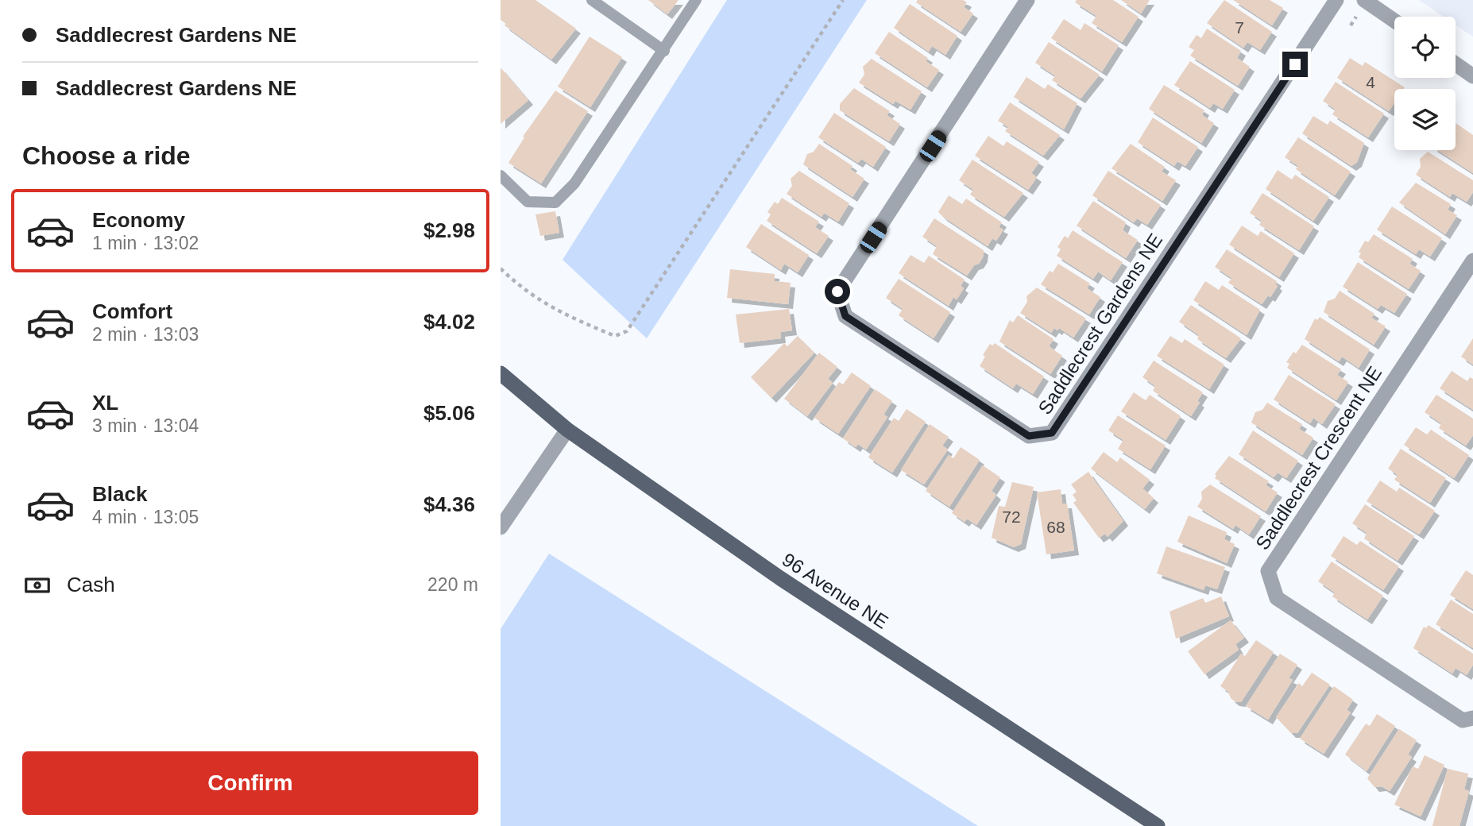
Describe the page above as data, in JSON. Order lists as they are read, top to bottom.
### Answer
{
  "streets": {
    "main road": ["96 Avenue NE"],
    "street": ["Saddlecrest Gardens NE", "Saddlecrest Crescent NE"]
  },
  "house_numbers": [
    "7",
    "4",
    "72",
    "68"
  ],
  "page": {
    "banner": ["Saddlecrest Gardens NE", "Saddlecrest Gardens NE"],
    "heading": "Choose a ride",
    "list": [
      {
        "name": "Economy",
        "note": "1 min · 13:02",
        "value": "$2.98"
      },
      {
        "name": "Comfort",
        "note": "2 min · 13:03",
        "value": "$4.02"
      },
      {
        "name": "XL",
        "note": "3 min · 13:04",
        "value": "$5.06"
      },
      {
        "name": "Black",
        "note": "4 min · 13:05",
        "value": "$4.36"
      }
    ],
    "pay": ["Cash", "220 m"],
    "buttons": "Confirm"
  }
}
